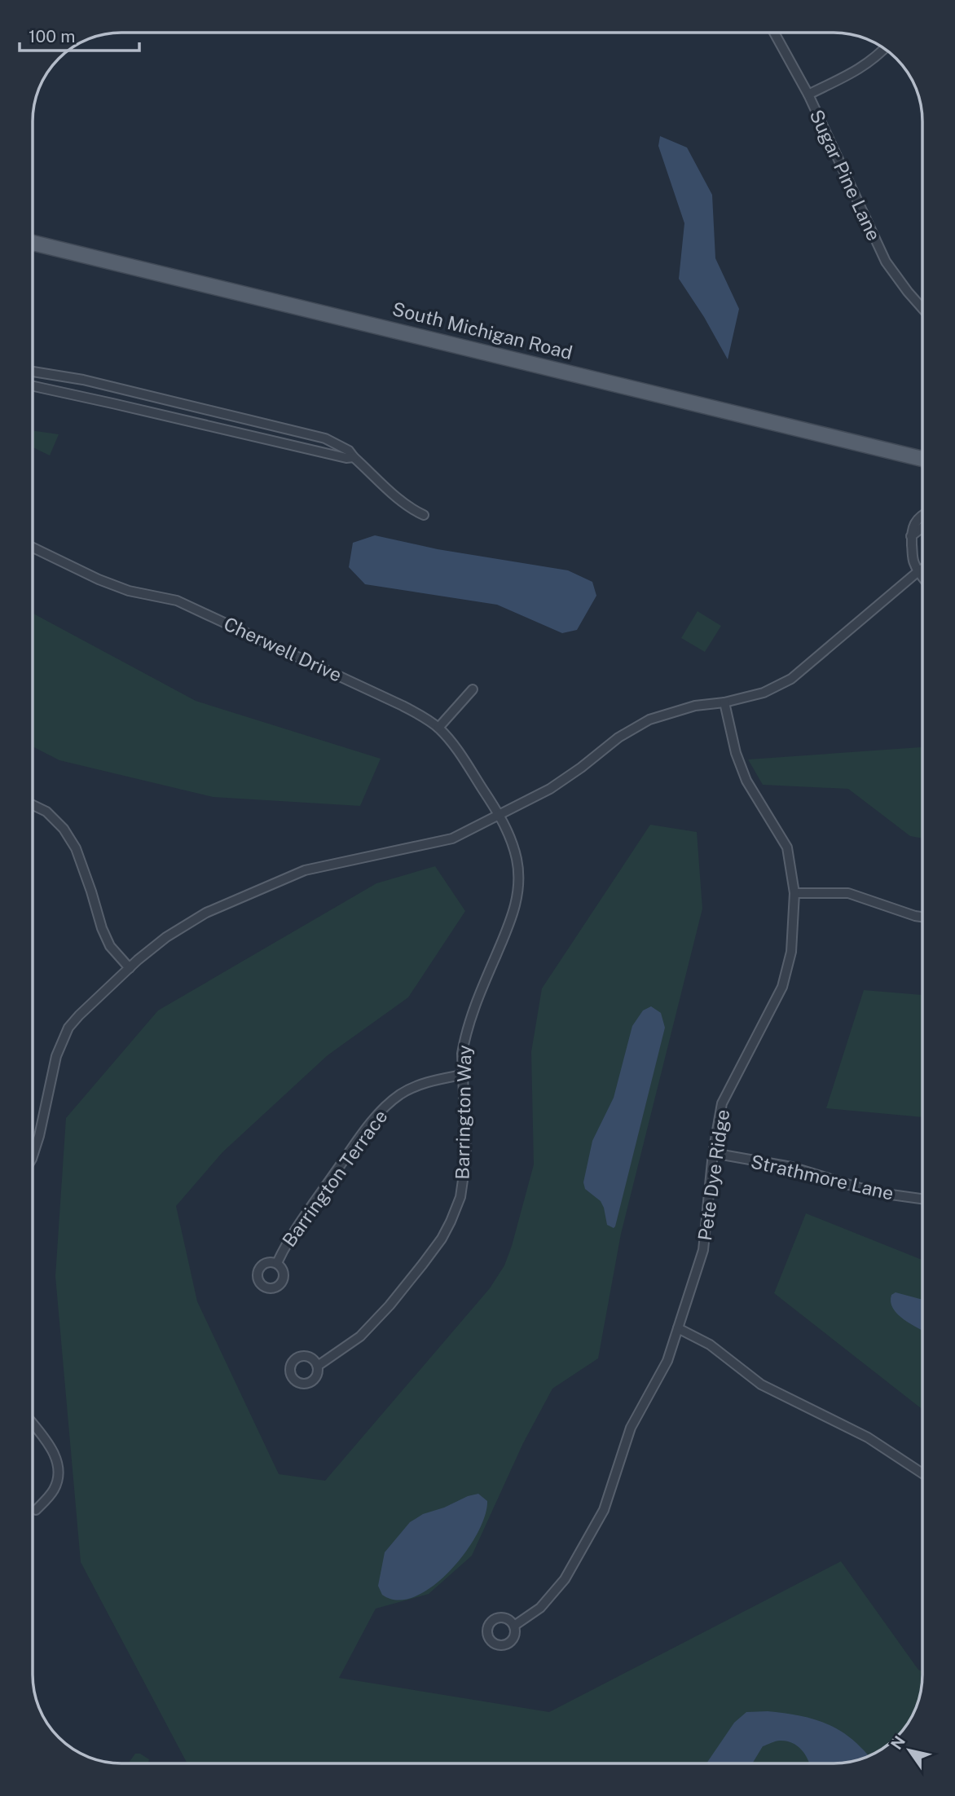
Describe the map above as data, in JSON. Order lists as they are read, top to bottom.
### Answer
{
  "streets": {
    "main road": ["South Michigan Road"],
    "street": [
      "Sugar Pine Lane",
      "Cherwell Drive",
      "Barrington Way",
      "Pete Dye Ridge",
      "Strathmore Lane",
      "Barrington Terrace"
    ]
  },
  "crossings": [
    ["Cherwell Drive", "Barrington Way"],
    ["Barrington Way", "Barrington Terrace"],
    ["Pete Dye Ridge", "Strathmore Lane"]
  ],
  "scale_bar": "100 m",
  "north": "top left"
}
